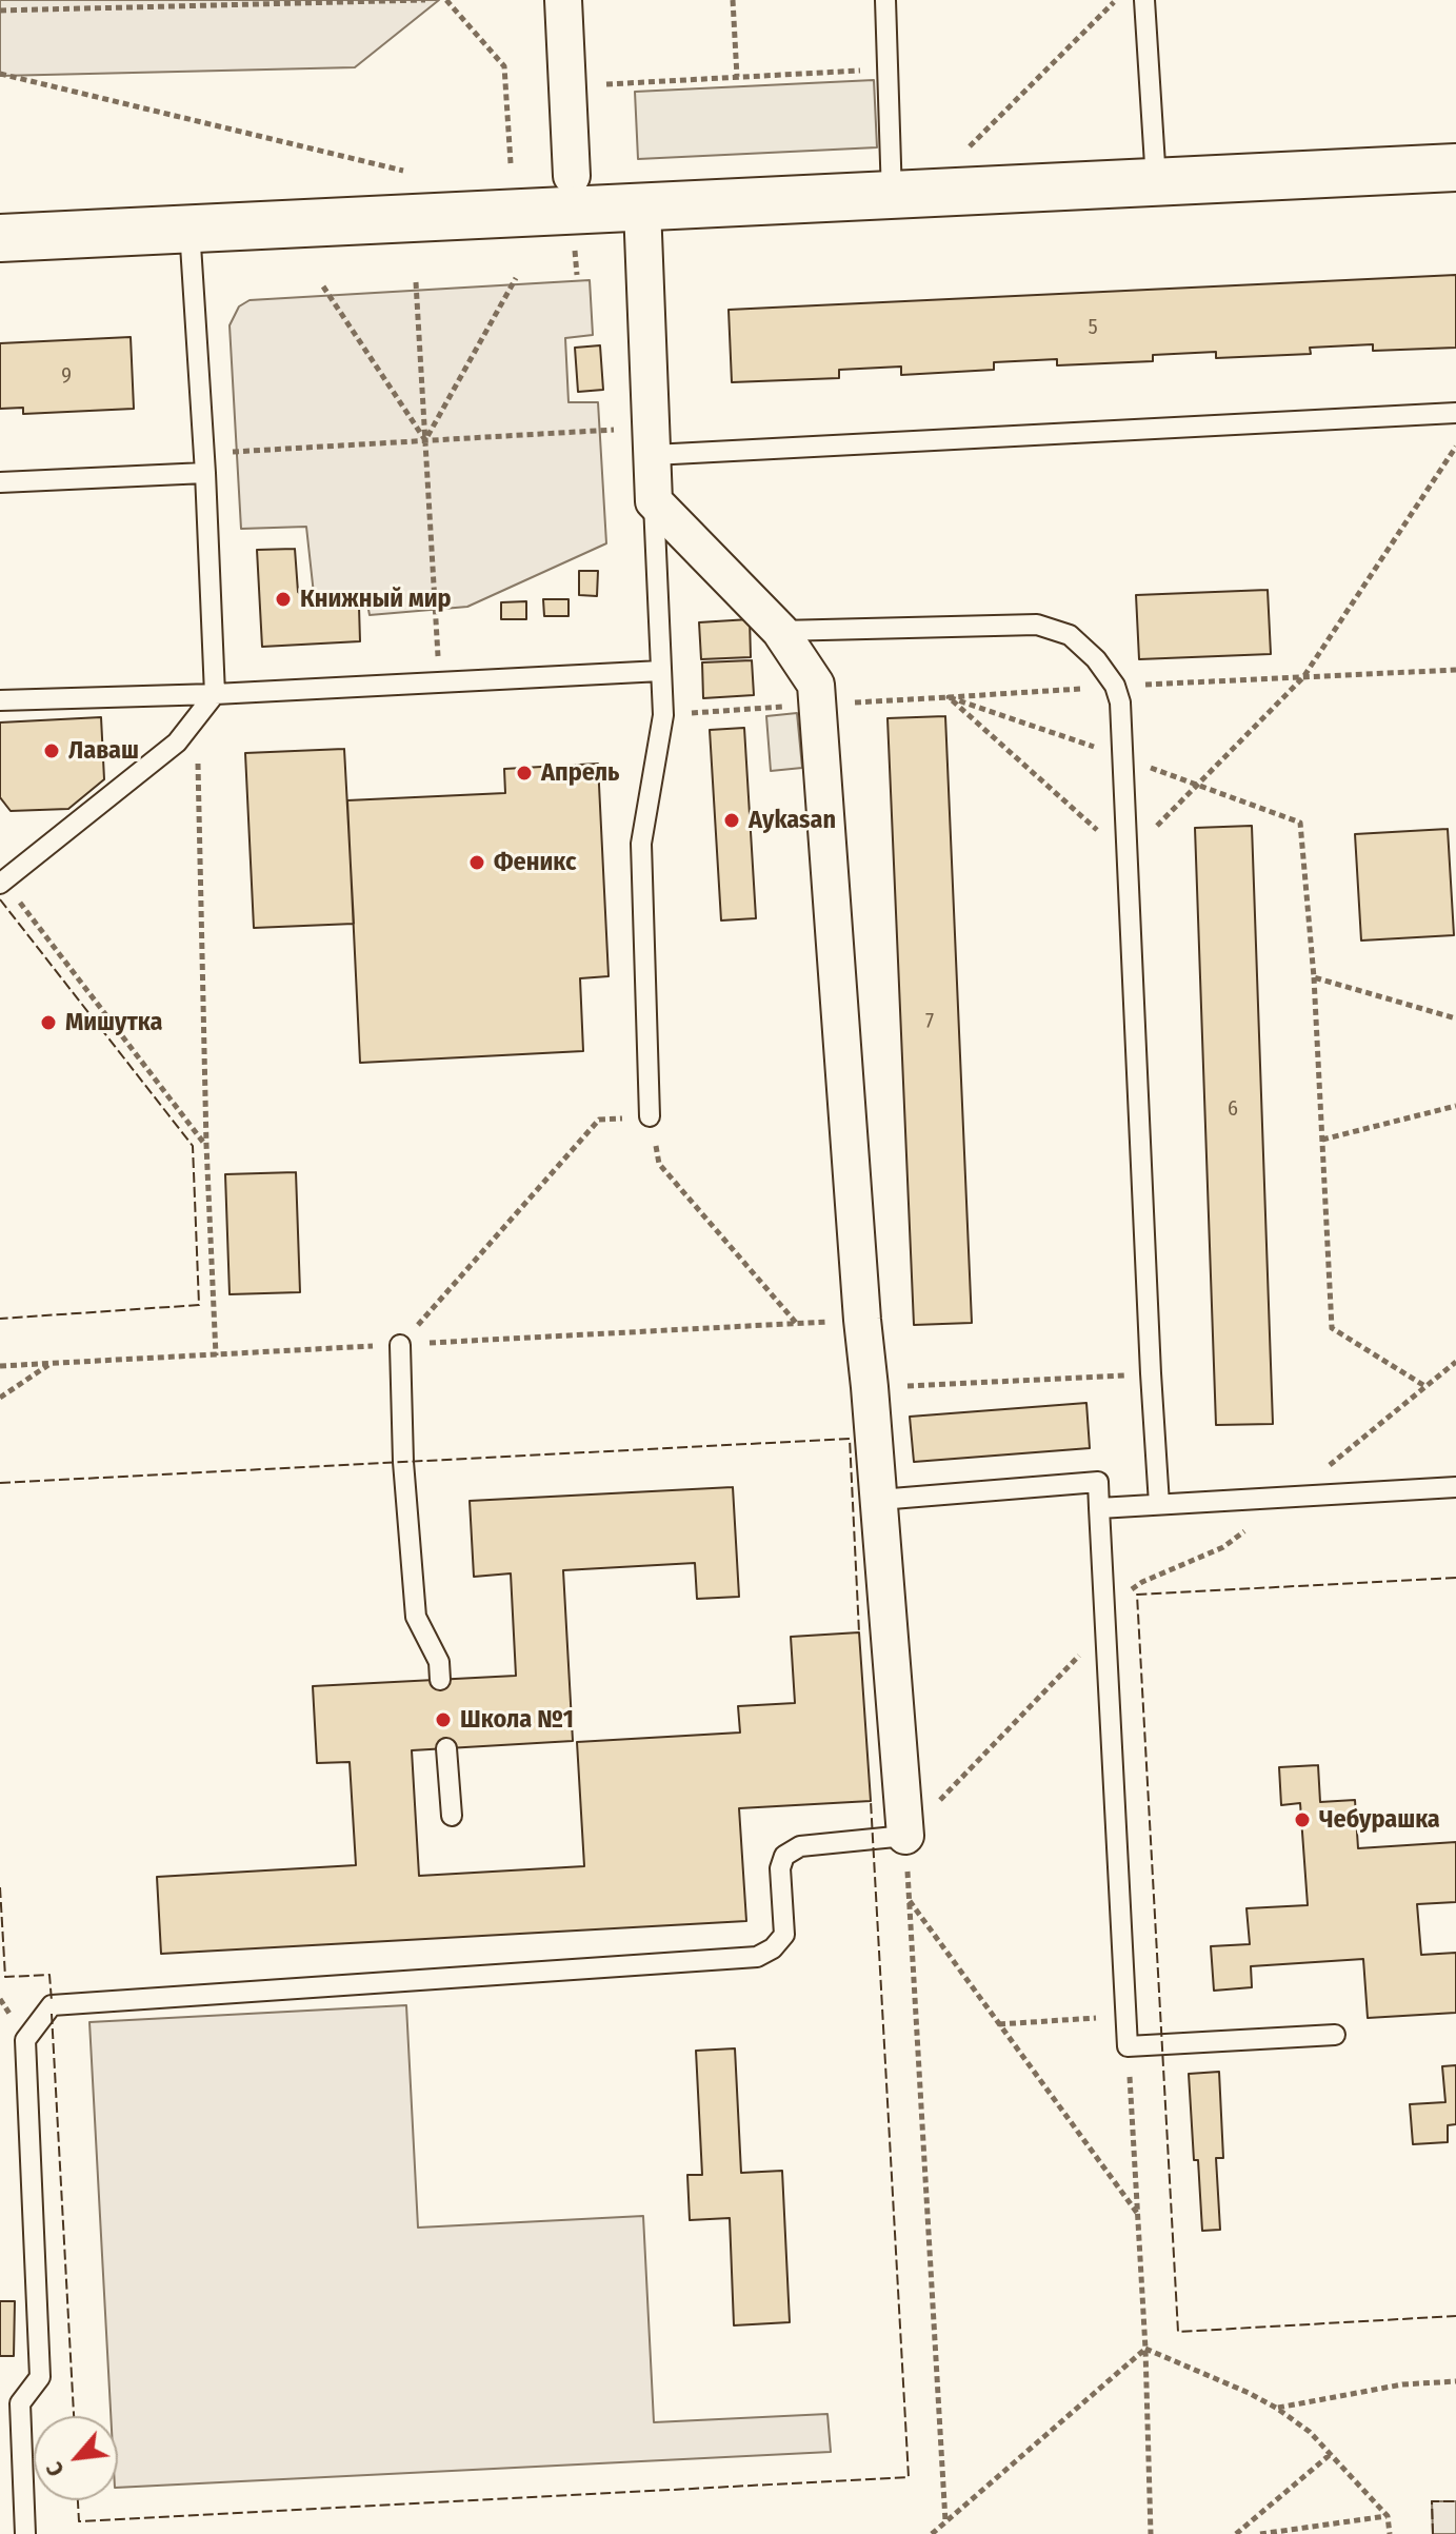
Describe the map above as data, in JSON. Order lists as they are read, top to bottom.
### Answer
{
  "places": [
    "Книжный мир",
    "Лаваш",
    "Апрель",
    "Aykasan",
    "Феникс",
    "Мишутка",
    "Школа №1",
    "Чебурашка"
  ],
  "house_numbers": [
    "5",
    "9",
    "7",
    "6"
  ],
  "north": "bottom left"
}
